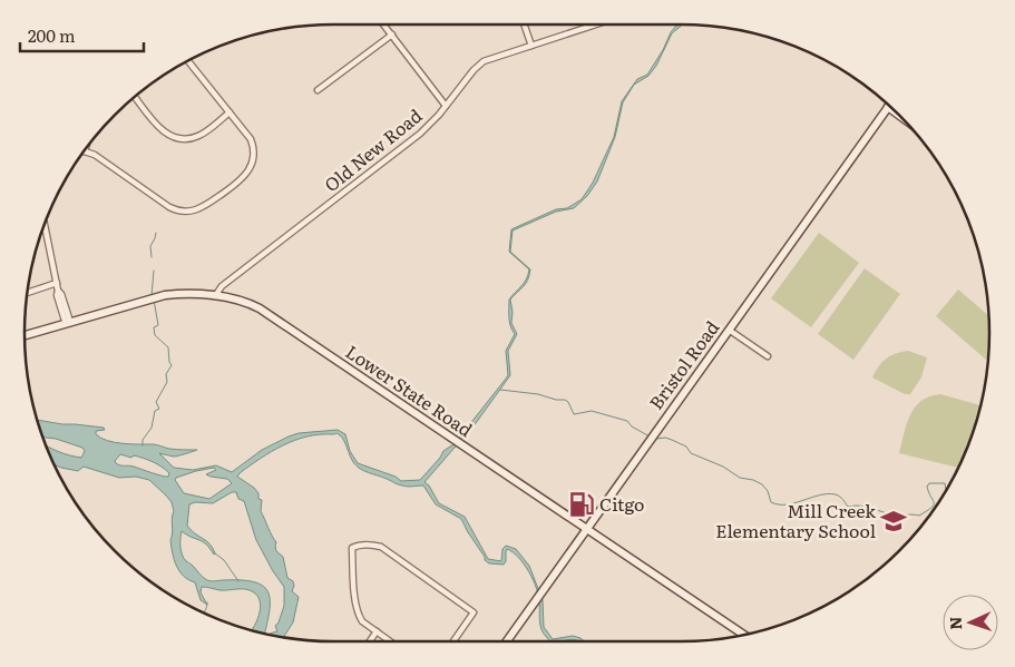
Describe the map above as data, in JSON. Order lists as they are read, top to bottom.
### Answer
{
  "streets": {
    "main road": ["Bristol Road", "Lower State Road"],
    "street": ["Old New Road"]
  },
  "crossings": [
    ["Old New Road", "Lower State Road"],
    ["Bristol Road", "Lower State Road"]
  ],
  "places": {
    "fuel station": ["Citgo"],
    "school or university": ["Mill Creek Elementary School"]
  },
  "scale_bar": "200 m",
  "north": "left"
}
